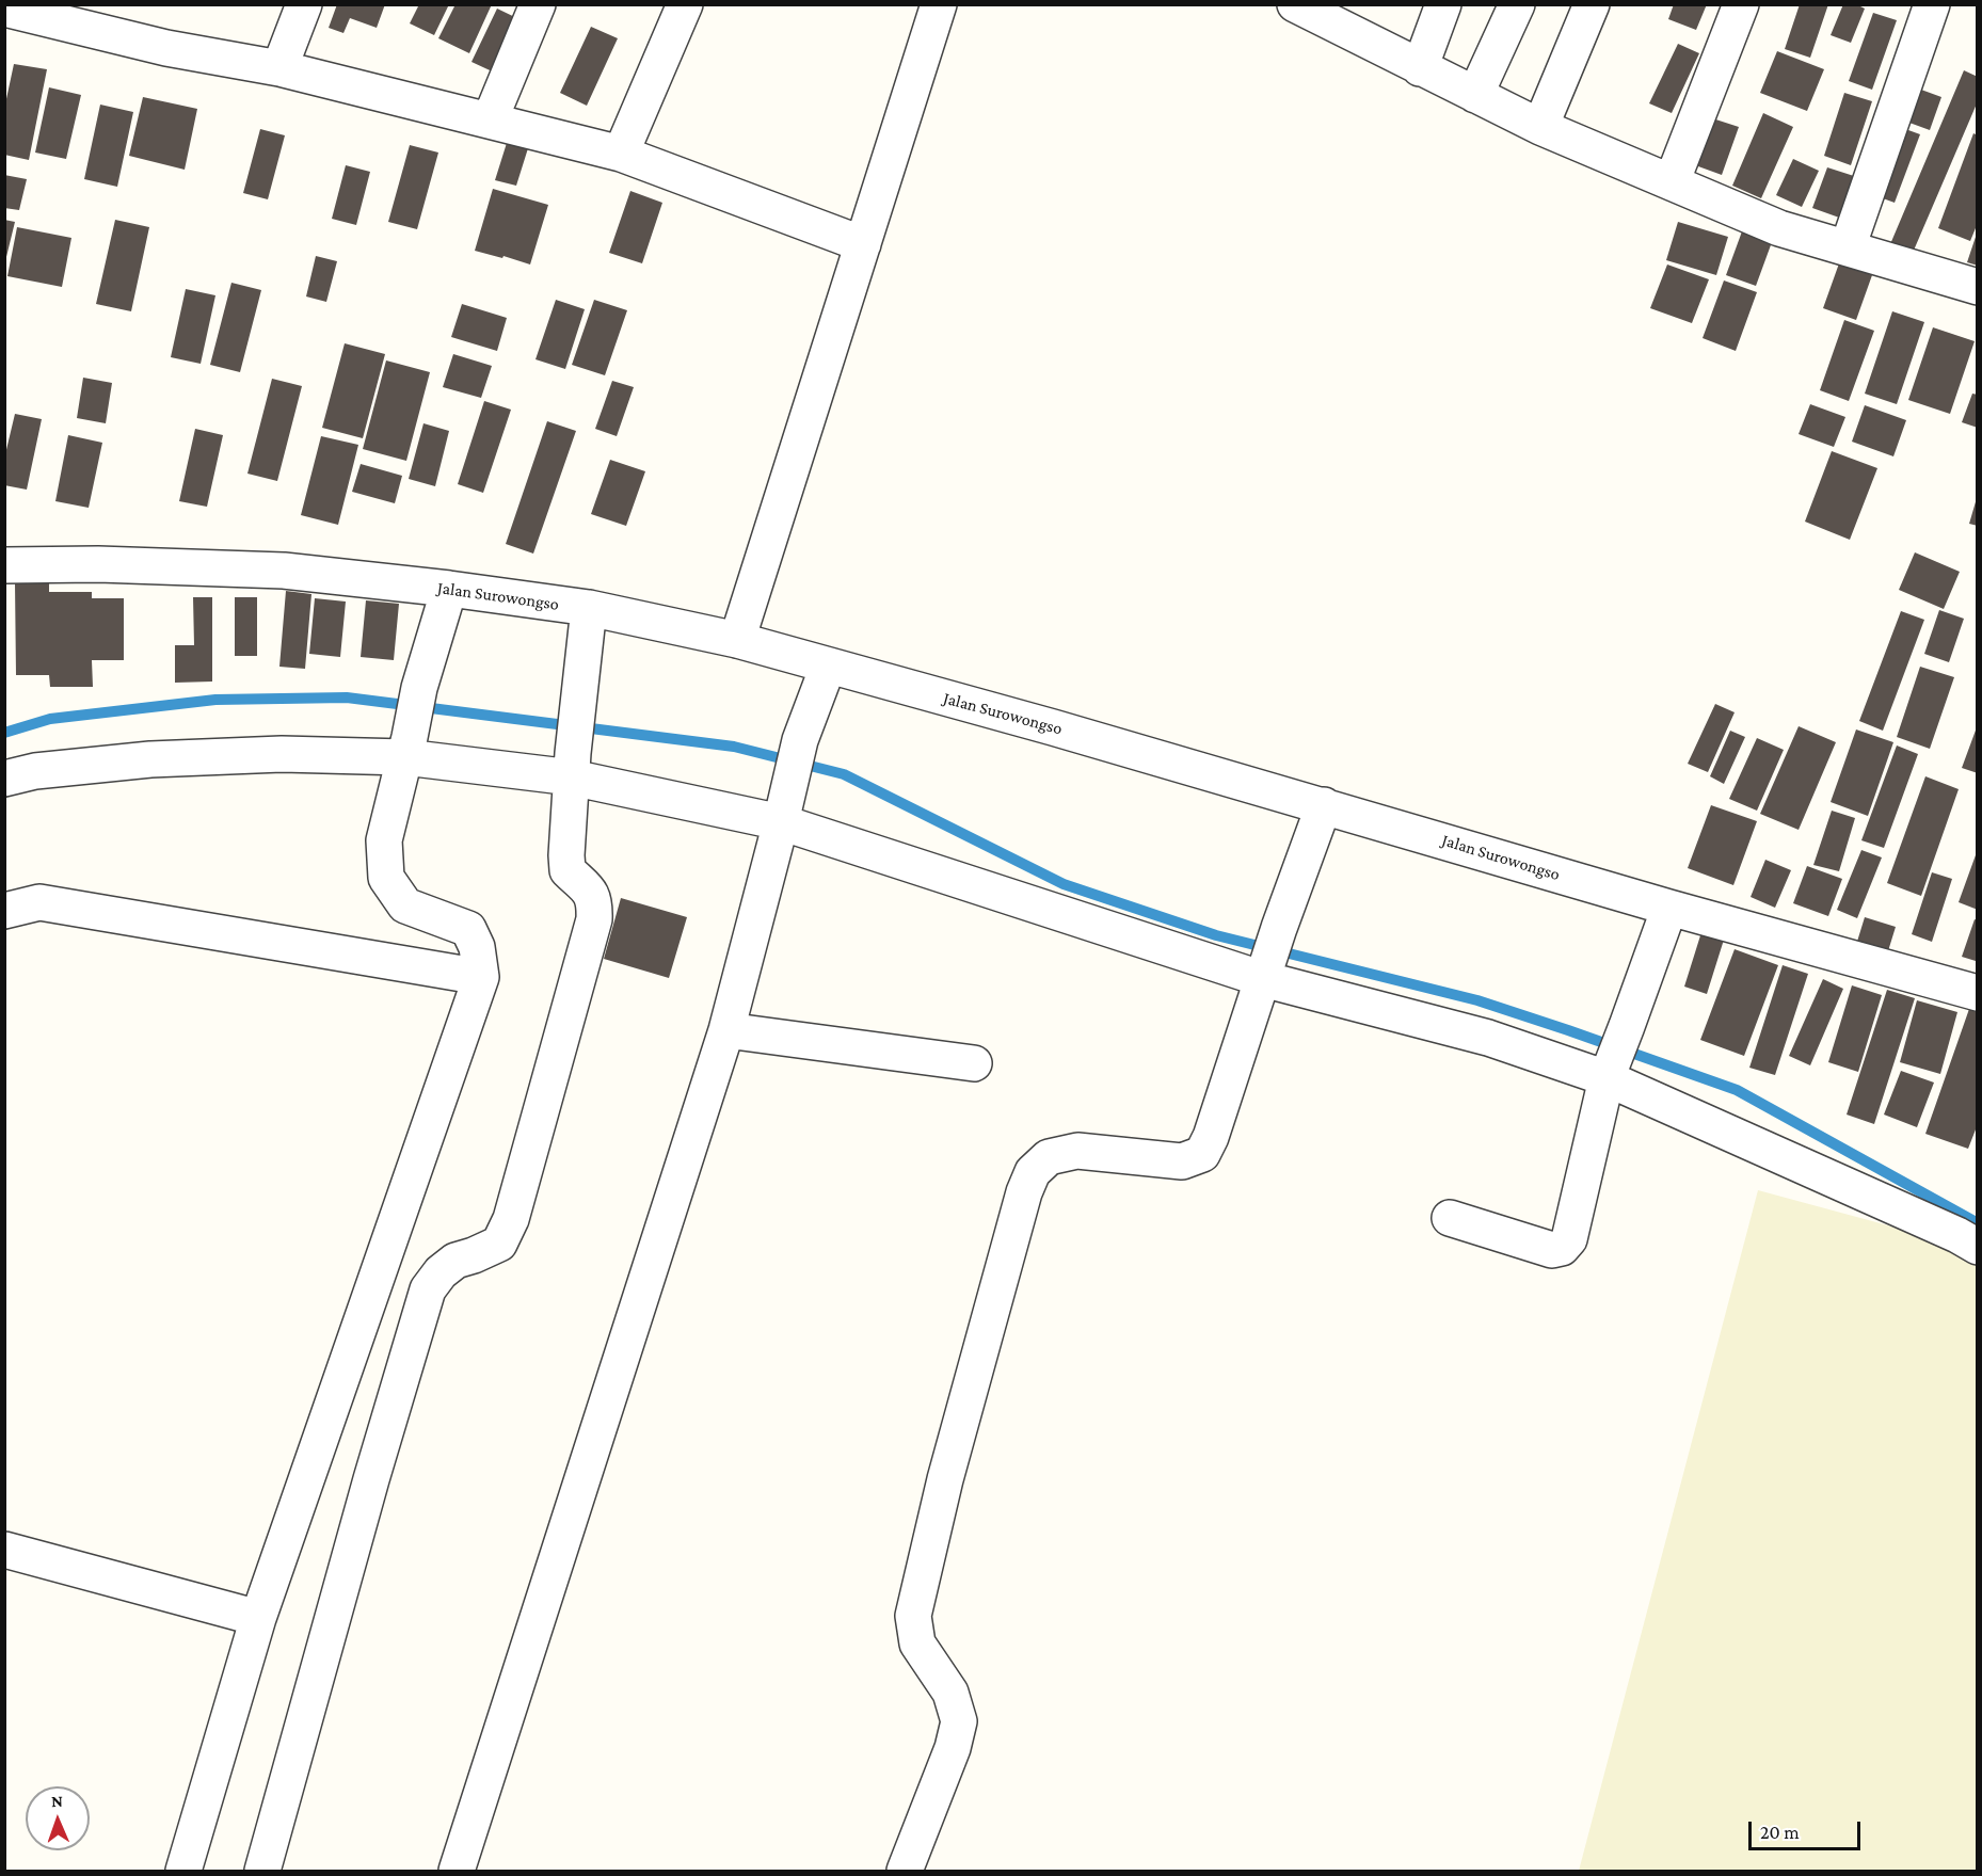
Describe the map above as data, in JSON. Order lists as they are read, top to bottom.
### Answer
{
  "streets": {
    "street": ["Jalan Surowongso"]
  },
  "scale_bar": "20 m",
  "north": "top"
}
